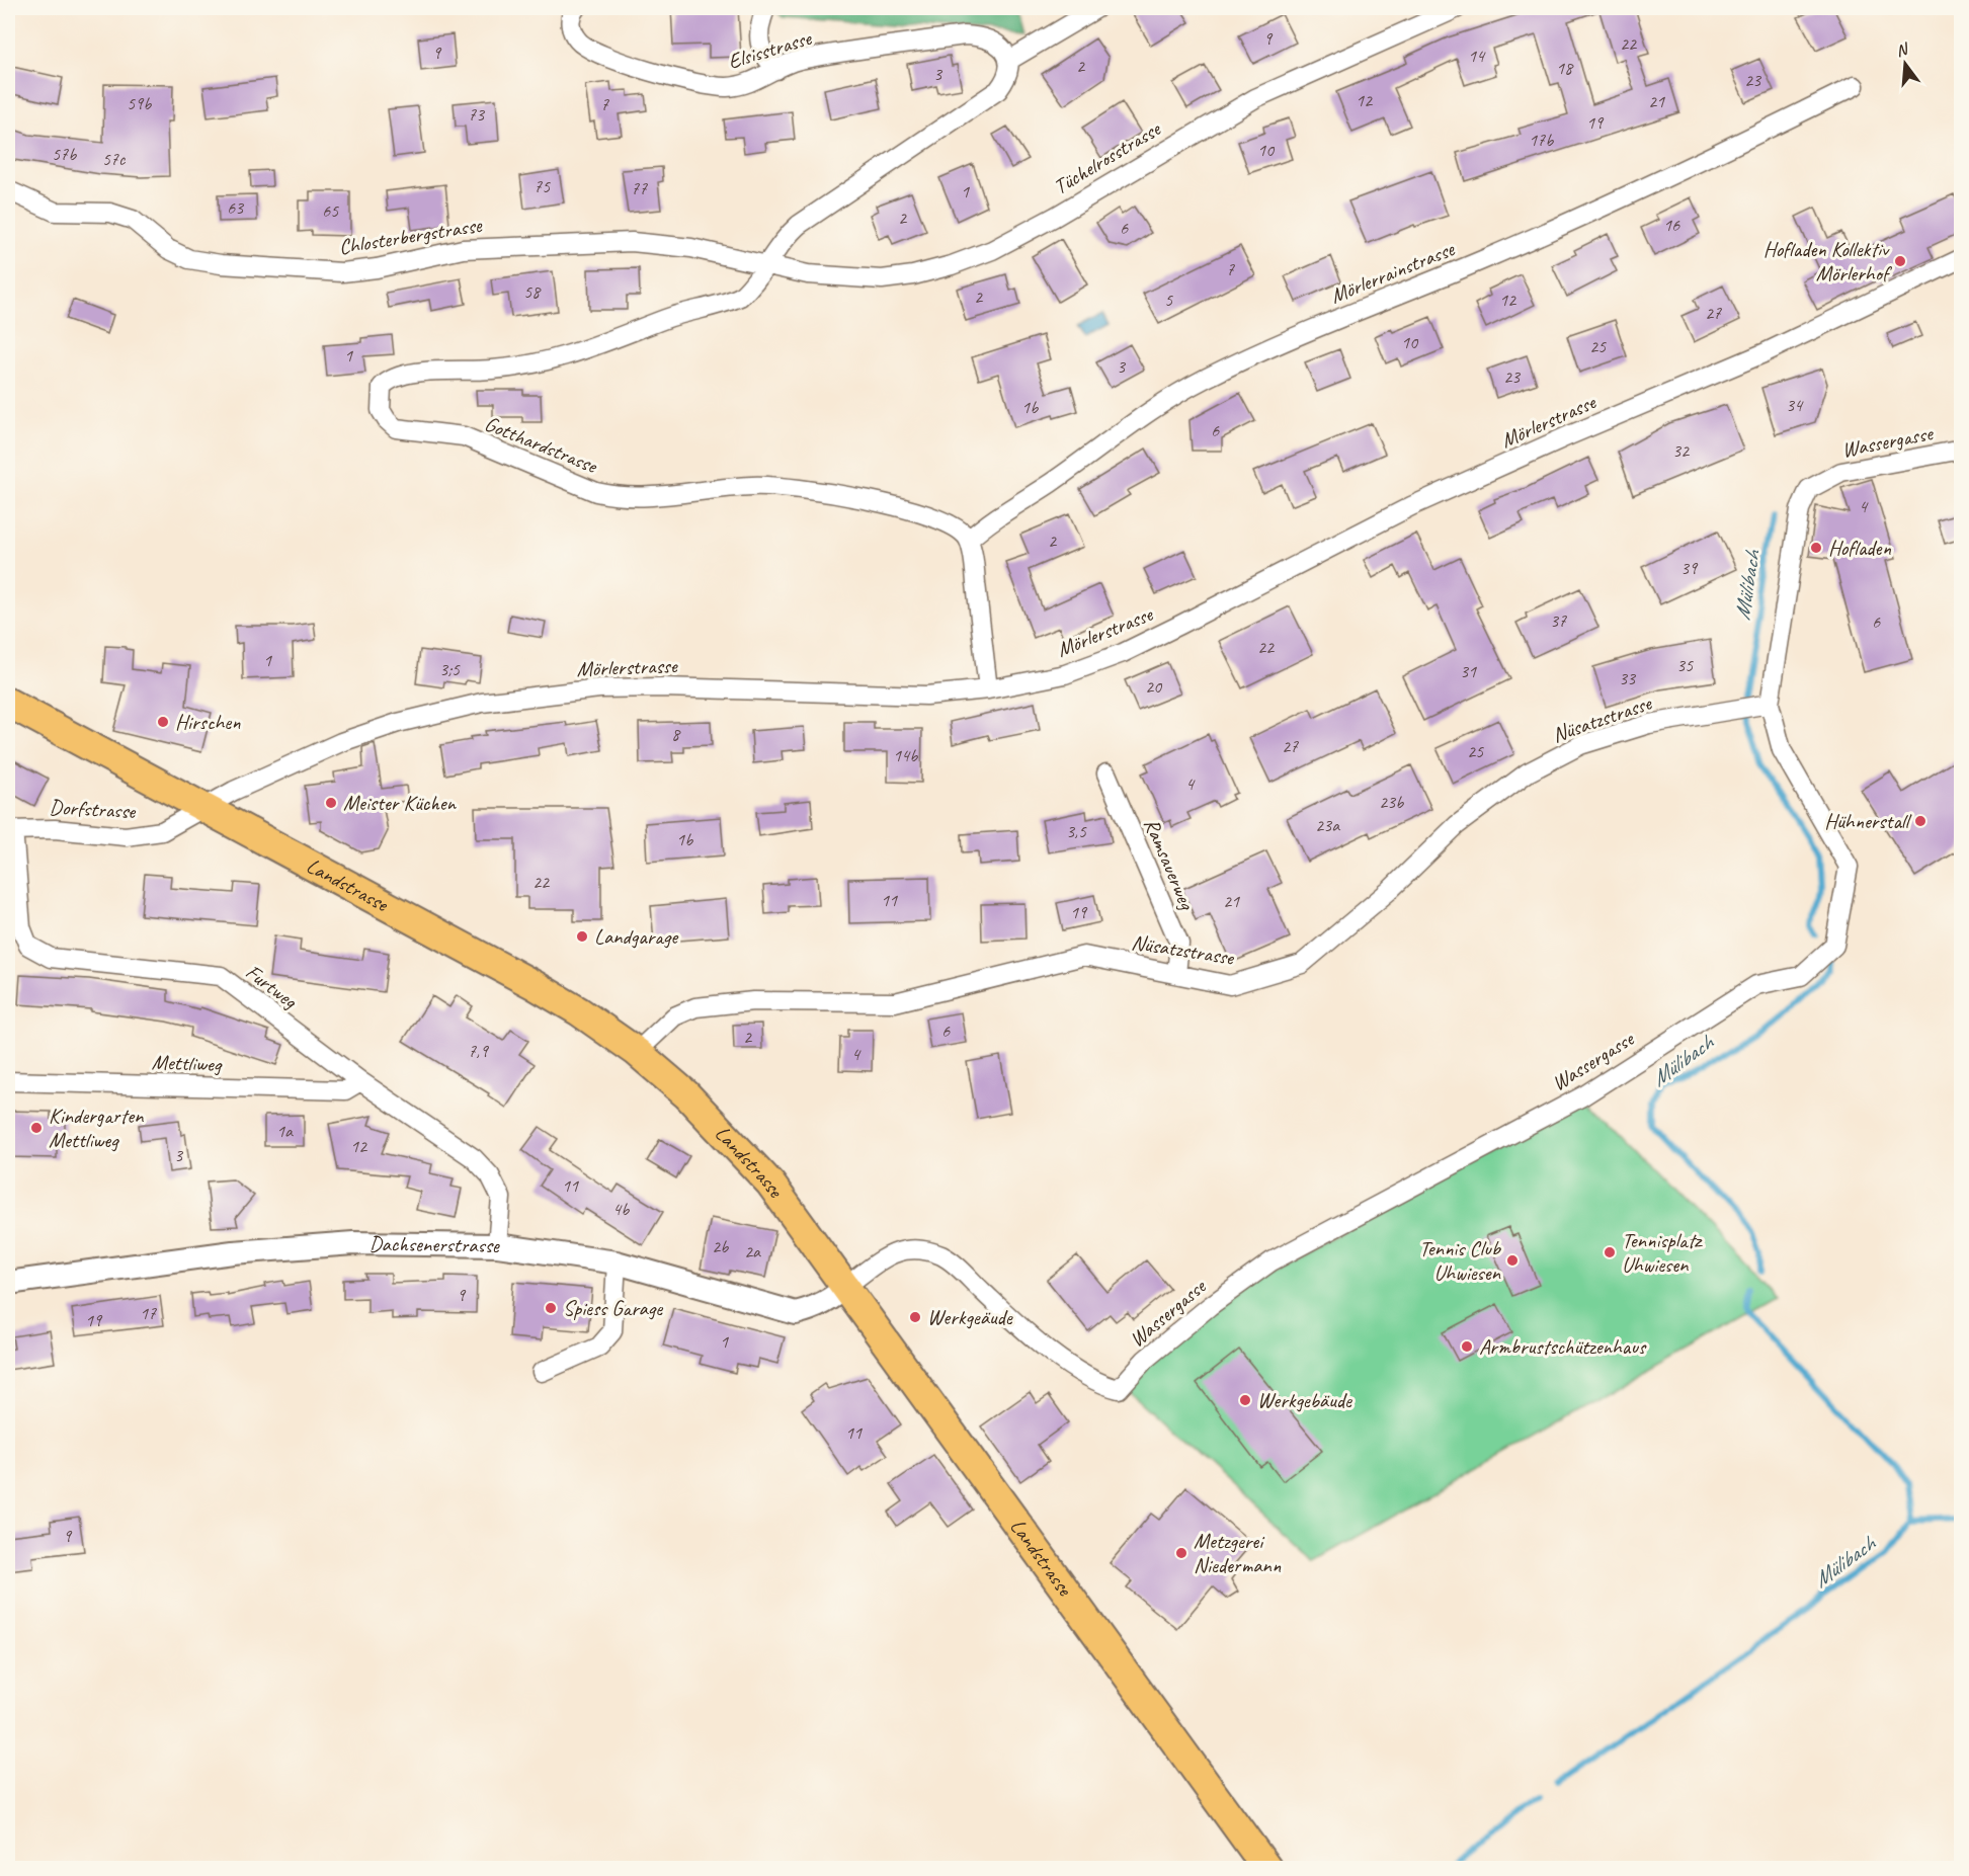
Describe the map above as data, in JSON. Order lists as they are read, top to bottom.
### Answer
{
  "streets": {
    "main road": ["Landstrasse"],
    "street": [
      "Elsisstrasse",
      "Tüchelrosstrasse",
      "Chlosterbergstrasse",
      "Mörlerrainstrasse",
      "Mörlerstrasse",
      "Wassergasse",
      "Gotthardstrasse",
      "Nüsatzstrasse",
      "Dorfstrasse",
      "Ramsauerweg",
      "Furtweg",
      "Mettliweg",
      "Dachsenerstrasse"
    ]
  },
  "crossings": [
    ["Tüchelrosstrasse", "Chlosterbergstrasse"],
    ["Tüchelrosstrasse", "Gotthardstrasse"],
    ["Chlosterbergstrasse", "Gotthardstrasse"],
    ["Mörlerrainstrasse", "Gotthardstrasse"],
    ["Mörlerstrasse", "Dorfstrasse"],
    ["Mörlerstrasse", "Landstrasse"],
    ["Wassergasse", "Nüsatzstrasse"],
    ["Wassergasse", "Landstrasse"],
    ["Wassergasse", "Dachsenerstrasse"],
    ["Nüsatzstrasse", "Ramsauerweg"],
    ["Nüsatzstrasse", "Landstrasse"],
    ["Dorfstrasse", "Landstrasse"],
    ["Dorfstrasse", "Furtweg"],
    ["Landstrasse", "Dachsenerstrasse"],
    ["Furtweg", "Mettliweg"],
    ["Furtweg", "Dachsenerstrasse"]
  ],
  "water": ["Mülibach"],
  "places": [
    "Hofladen Kollektiv Mörlerhof",
    "Hofladen",
    "Hirschen",
    "Meister Küchen",
    "Hühnerstall",
    "Landgarage",
    "Kindergarten Mettliweg",
    "Tennisplatz Uhwiesen",
    "Tennis Club Uhwiesen",
    "Spiess Garage",
    "Werkgeäude",
    "Armbrustschützenhaus",
    "Werkgebäude",
    "Metzgerei Niedermann"
  ],
  "house_numbers": [
    "9",
    "22",
    "9",
    "14",
    "2",
    "18",
    "3",
    "23",
    "12",
    "21",
    "59b",
    "7",
    "73",
    "19",
    "17b",
    "10",
    "57b",
    "57c",
    "75",
    "77",
    "1",
    "63",
    "65",
    "2",
    "16",
    "6",
    "7",
    "58",
    "2",
    "5",
    "12",
    "27",
    "10",
    "25",
    "1",
    "3",
    "23",
    "34",
    "1b",
    "6",
    "32",
    "4",
    "2",
    "39",
    "37",
    "6",
    "22",
    "1",
    "35",
    "3;5",
    "31",
    "33",
    "20",
    "8",
    "27",
    "25",
    "14b",
    "4",
    "23b",
    "23a",
    "3,5",
    "1b",
    "22",
    "11",
    "21",
    "19",
    "6",
    "2",
    "7,9",
    "4",
    "1a",
    "12",
    "3",
    "11",
    "4b",
    "2b",
    "2a",
    "9",
    "17",
    "19",
    "1",
    "11",
    "9"
  ],
  "north": "top"
}
